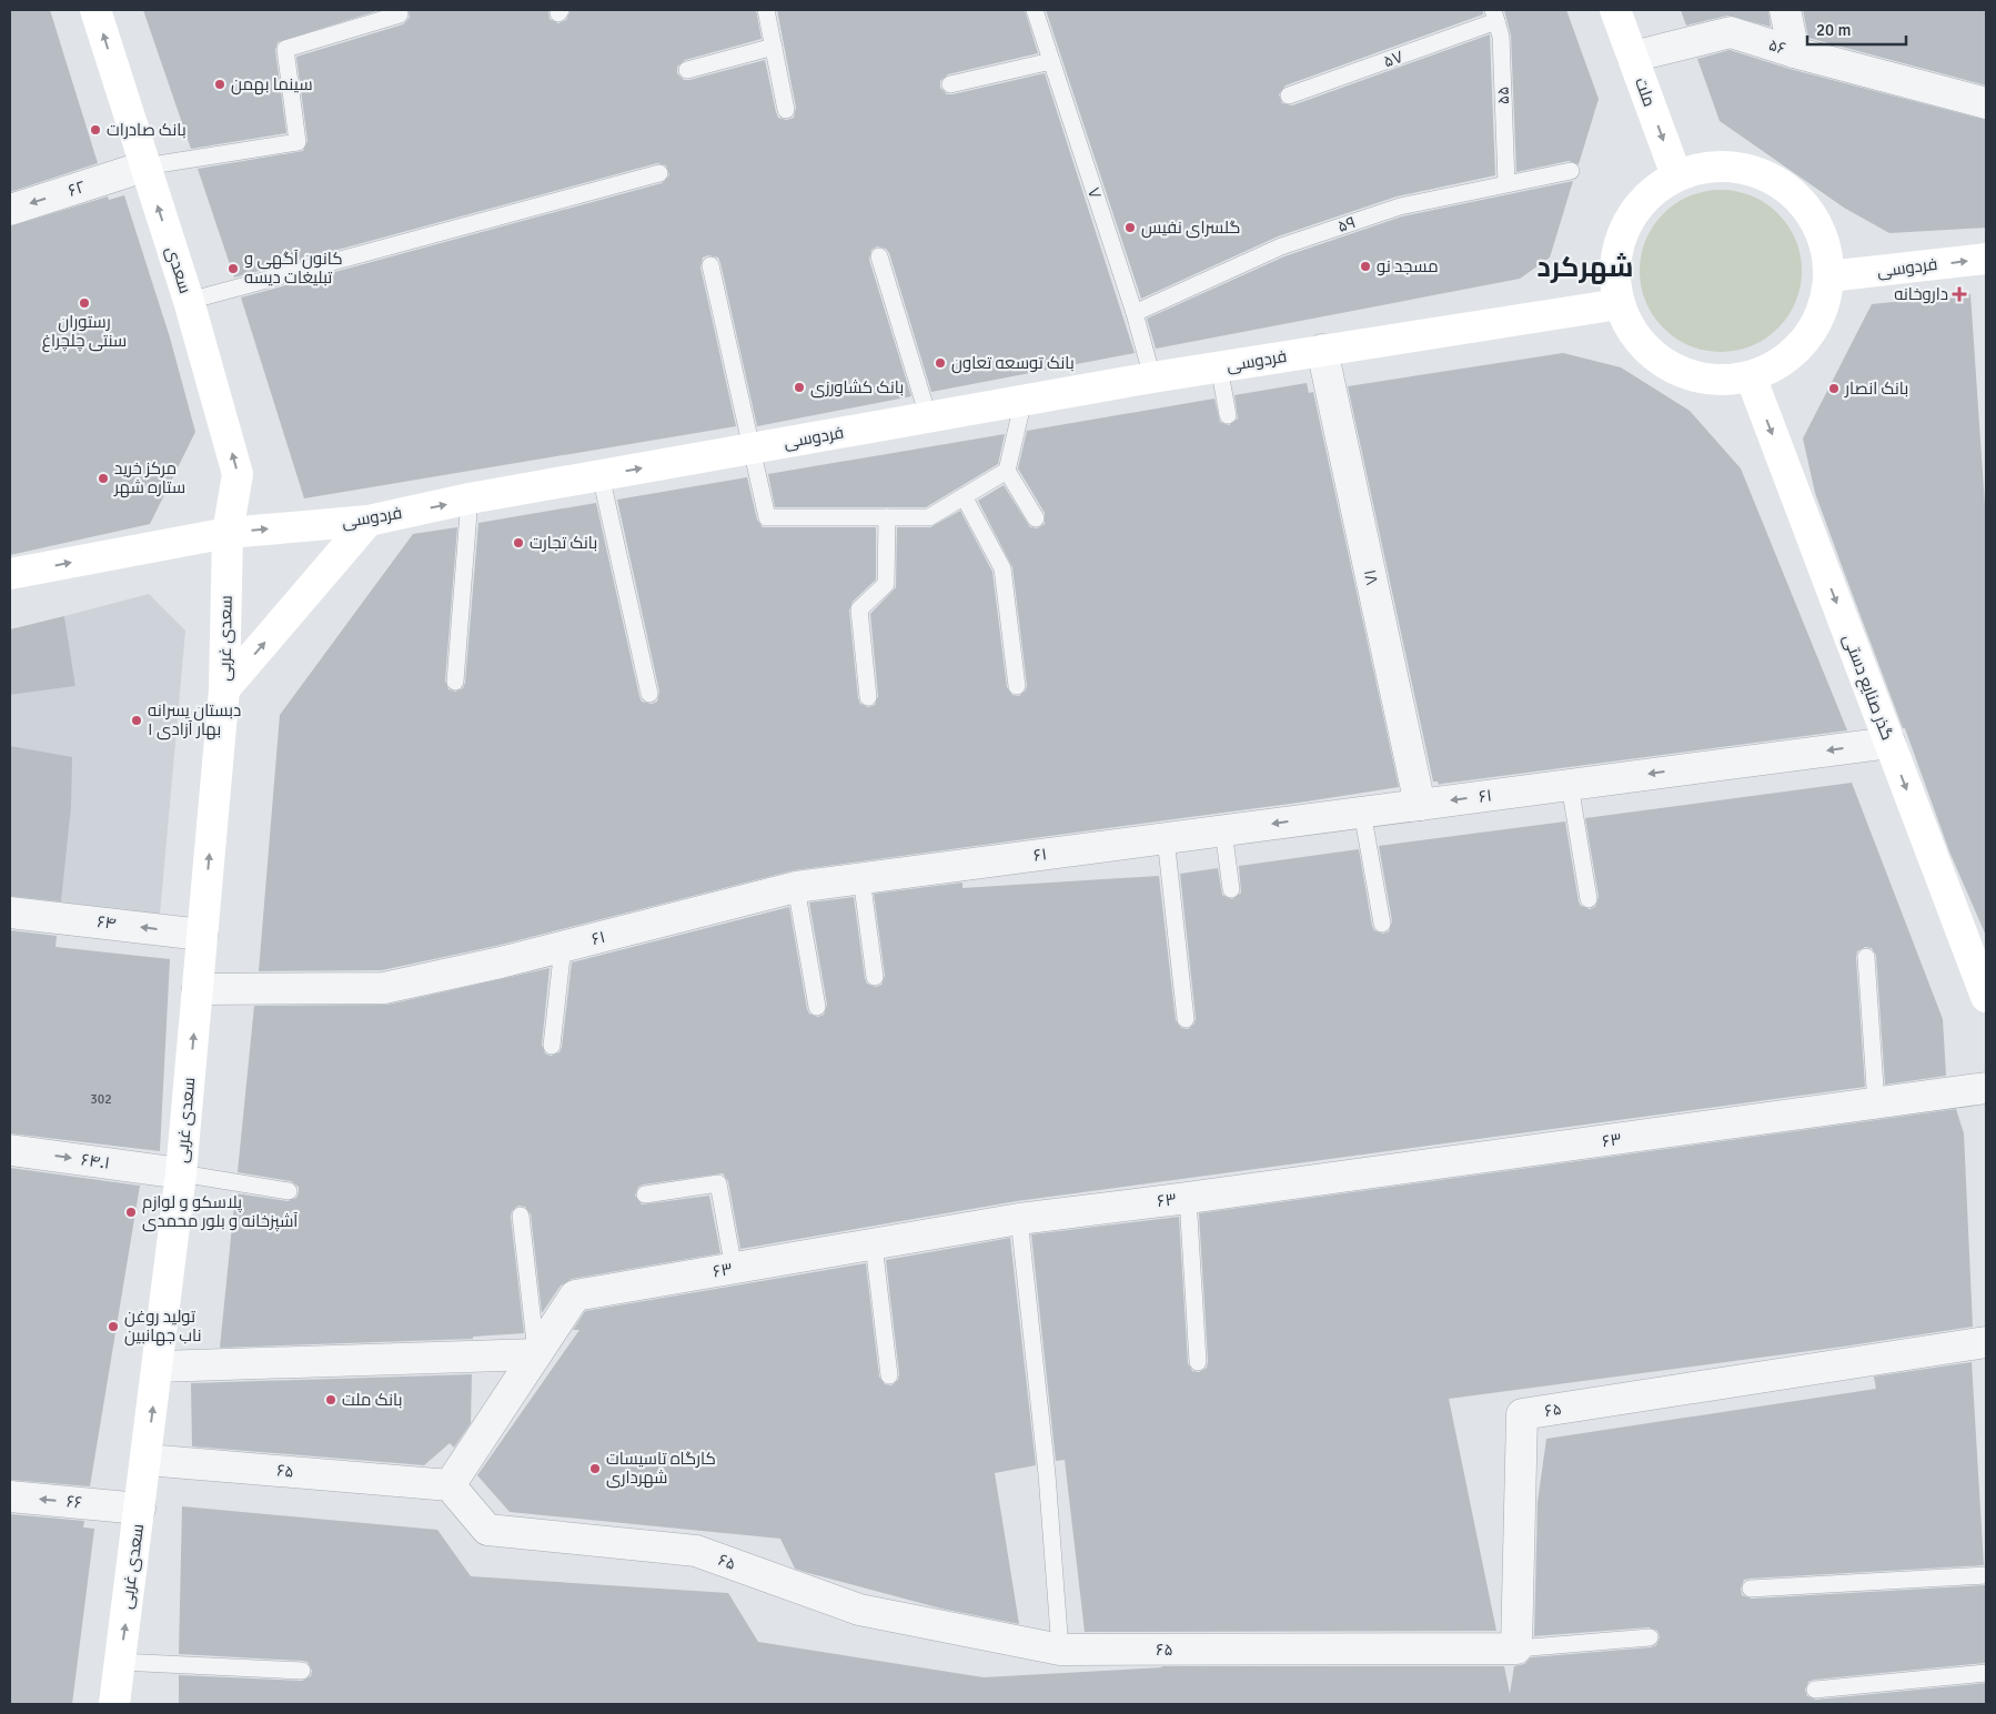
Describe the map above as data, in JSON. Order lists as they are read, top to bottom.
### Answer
{
  "streets": {
    "main road": [
      "ملت",
      "فردوسی",
      "سعدی",
      "سعدی غربی",
      "گذر صنایع دستی"
    ],
    "street": [
      "۵۶",
      "۶۲",
      "۱۸",
      "۶۱",
      "۶۴",
      "۶۳",
      "۶۴.۱",
      "۶۵",
      "۶۶"
    ],
    "lane": [
      "۵۷",
      "۵۵",
      "۷",
      "۵۹"
    ]
  },
  "crossings": [
    ["۵۶", "ملت"],
    ["۵۷", "۵۵"],
    ["۵۵", "۵۹"],
    ["۶۲", "سعدی"],
    ["۷", "۵۹"],
    ["۷", "فردوسی"],
    ["فردوسی", "سعدی"],
    ["فردوسی", "۱۸"],
    ["فردوسی", "سعدی غربی"],
    ["سعدی", "سعدی غربی"],
    ["۱۸", "۶۱"],
    ["سعدی غربی", "۶۱"],
    ["سعدی غربی", "۶۴"],
    ["سعدی غربی", "۶۴.۱"],
    ["سعدی غربی", "۶۵"],
    ["سعدی غربی", "۶۶"],
    ["گذر صنایع دستی", "۶۱"],
    ["۶۳", "۶۵"]
  ],
  "one_way": [
    "ملت",
    "۶۲",
    "فردوسی",
    "سعدی",
    "سعدی غربی",
    "گذر صنایع دستی",
    "۶۱",
    "۶۴",
    "۶۴.۱",
    "۶۶"
  ],
  "districts": ["شهرکرد"],
  "places": {
    "other": [
      "سینما بهمن",
      "بانک صادرات",
      "گلسرای نفیس",
      "مسجد نو",
      "کانون آگهی و تبلیغات دیسه",
      "رستوران سنتی چلچراغ",
      "بانک توسعه تعاون",
      "بانک کشاورزی",
      "بانک انصار",
      "مرکز خرید ستاره شهر",
      "بانک تجارت",
      "دبستان پسرانه بهار آزادی ۱",
      "پلاسکو و لوازم آشپزخانه و بلور محمدی",
      "تولید روغن ناب جهانبین",
      "بانک ملت",
      "کارگاه تاسیسات شهرداری"
    ],
    "health": ["داروخانه"]
  },
  "house_numbers": ["302"],
  "scale_bar": "20 m"
}
